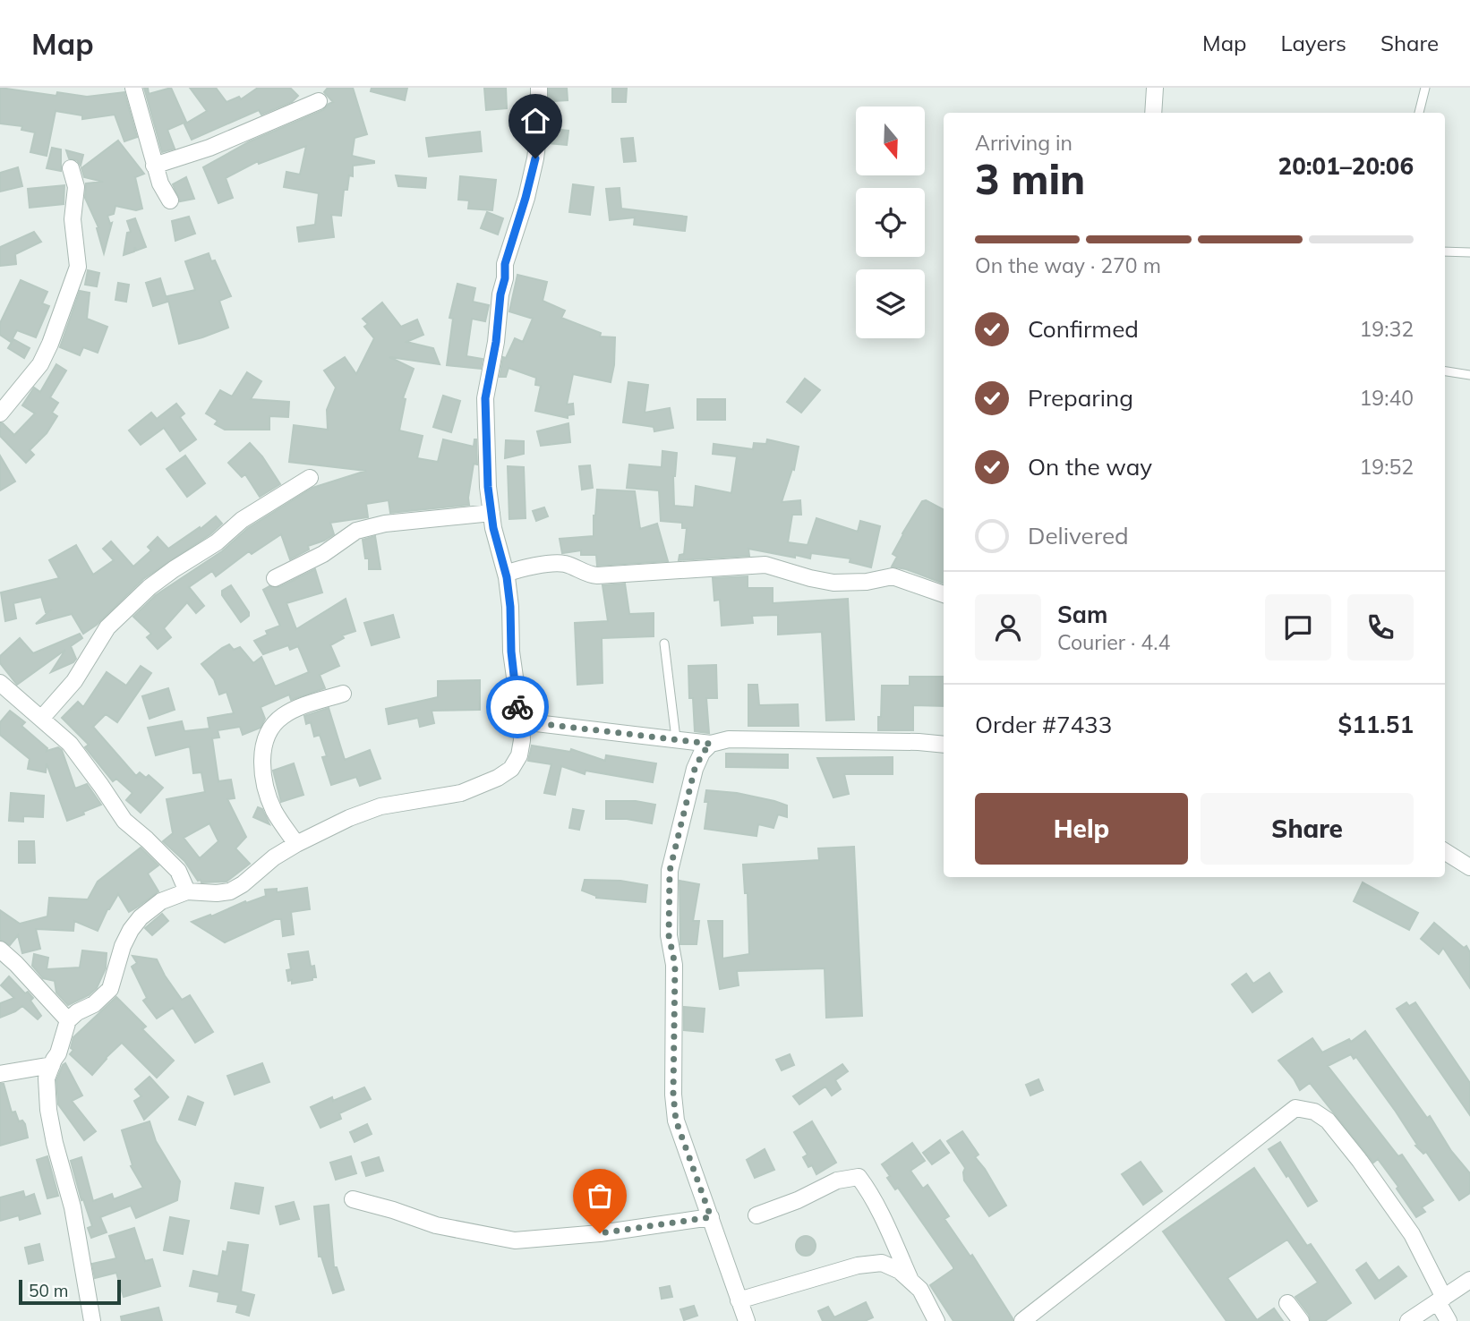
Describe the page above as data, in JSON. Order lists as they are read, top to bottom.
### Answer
{
  "scale_bar": "50 m",
  "north": "bottom",
  "page": {
    "header": "Map",
    "nav": ["Map", "Layers", "Share"],
    "heading": ["3 min", "Arriving in", "20:01–20:06"],
    "panel": [
      "Sam",
      "Courier · 4.4",
      "Order #7433",
      "$11.51"
    ],
    "bar": "On the way · 270 m",
    "list": [
      ["Confirmed", "19:32"],
      ["Preparing", "19:40"],
      ["On the way", "19:52"],
      "Delivered"
    ],
    "buttons": ["Help", "Share"],
    "scale": "50 m"
  }
}
